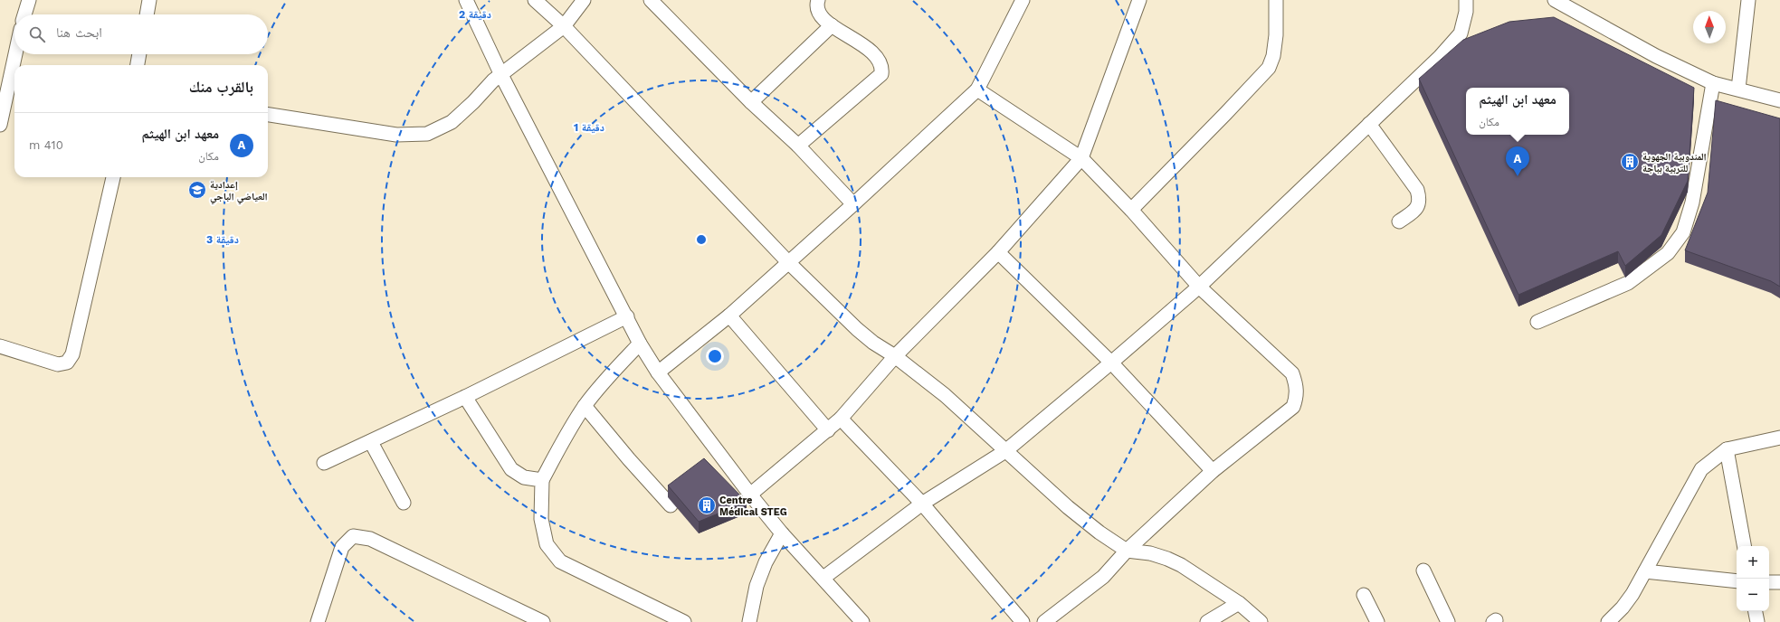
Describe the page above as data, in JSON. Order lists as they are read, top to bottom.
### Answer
{
  "places": {
    "building": ["المندوبية الجهوية للتربية بباجة", "Centre Médical STEG"],
    "school or university": ["إعدادية العياضي الباجي"]
  },
  "north": "top",
  "page": {
    "search": "ابحث هنا",
    "heading": "بالقرب منك",
    "popup": ["معهد ابن الهيثم", "مكان"],
    "list": [
      {
        "mark": "A",
        "name": "معهد ابن الهيثم",
        "note": "مكان",
        "value": "410 m"
      }
    ],
    "pins": "A",
    "map_buttons": ["+", "−"]
  },
  "rings": ["2 دقيقة", "1 دقيقة", "3 دقيقة"]
}
